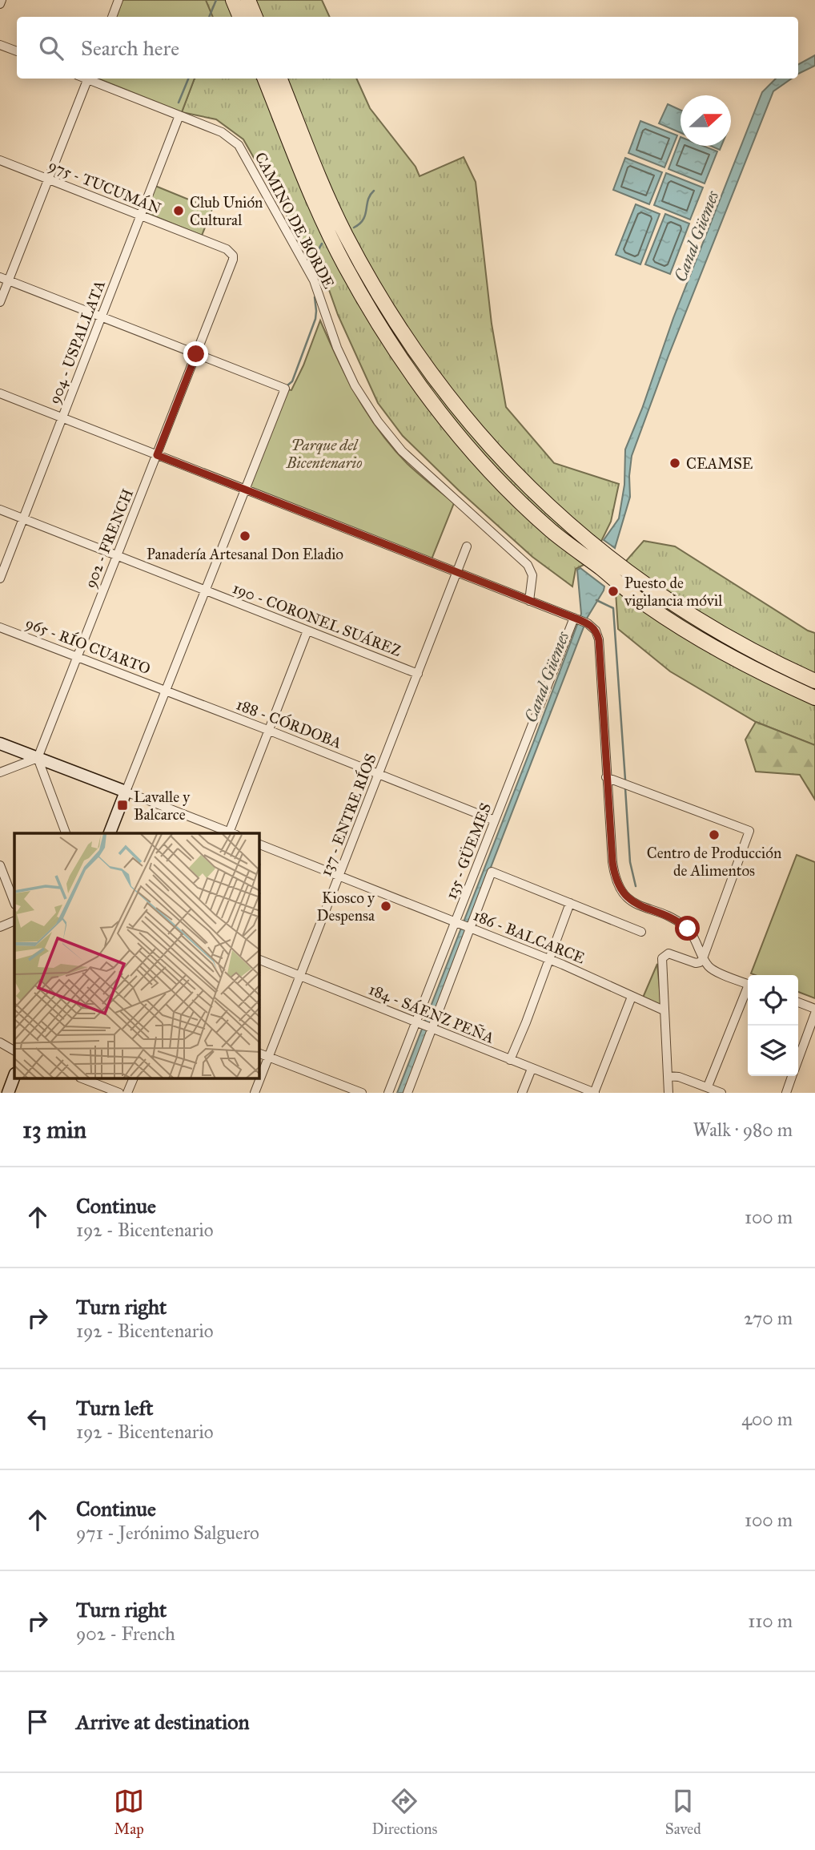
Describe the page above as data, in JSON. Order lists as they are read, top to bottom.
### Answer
{
  "streets": {
    "street": [
      "975 - TUCUMÁN",
      "CAMINO DE BORDE",
      "904 - USPALLATA",
      "902 - FRENCH",
      "190 - CORONEL SUÁREZ",
      "965 - RÍO CUARTO",
      "188 - CÓRDOBA",
      "137 - ENTRE RÍOS",
      "135 - GÜEMES",
      "186 - BALCARCE",
      "184 - SÁENZ PEÑA"
    ]
  },
  "crossings": [
    ["975 - TUCUMÁN", "904 - USPALLATA"],
    ["975 - TUCUMÁN", "902 - FRENCH"],
    ["CAMINO DE BORDE", "904 - USPALLATA"],
    ["904 - USPALLATA", "190 - CORONEL SUÁREZ"],
    ["902 - FRENCH", "190 - CORONEL SUÁREZ"],
    ["902 - FRENCH", "965 - RÍO CUARTO"],
    ["190 - CORONEL SUÁREZ", "137 - ENTRE RÍOS"],
    ["965 - RÍO CUARTO", "188 - CÓRDOBA"],
    ["188 - CÓRDOBA", "137 - ENTRE RÍOS"],
    ["188 - CÓRDOBA", "135 - GÜEMES"],
    ["137 - ENTRE RÍOS", "186 - BALCARCE"],
    ["137 - ENTRE RÍOS", "184 - SÁENZ PEÑA"],
    ["135 - GÜEMES", "186 - BALCARCE"],
    ["135 - GÜEMES", "184 - SÁENZ PEÑA"]
  ],
  "water": ["Canal Güemes"],
  "parks": ["Parque del Bicentenario"],
  "places": {
    "other": [
      "Club Unión Cultural",
      "CEAMSE",
      "Panadería Artesanal Don Eladio",
      "Puesto de vigilancia móvil",
      "Centro de Producción de Alimentos",
      "Kiosco y Despensa"
    ],
    "transit": ["Lavalle y Balcarce"]
  },
  "north": "right",
  "page": {
    "search": "Search here",
    "heading": ["13 min", "Walk · 980 m"],
    "list": [
      ["Continue", "192 - Bicentenario", "100 m"],
      ["Turn right", "192 - Bicentenario", "270 m"],
      ["Turn left", "192 - Bicentenario", "400 m"],
      ["Continue", "971 - Jerónimo Salguero", "100 m"],
      ["Turn right", "902 - French", "110 m"],
      "Arrive at destination"
    ],
    "nav": ["Map", "Directions", "Saved"]
  }
}
